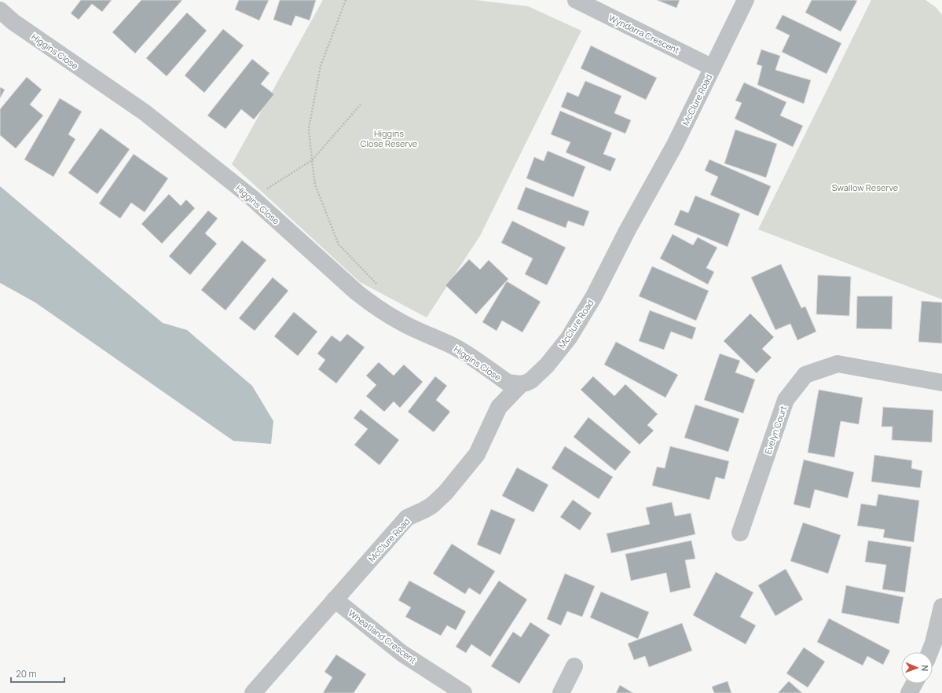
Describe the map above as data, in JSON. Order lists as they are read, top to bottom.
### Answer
{
  "streets": {
    "street": [
      "Wyndarra Crescent",
      "Higgins Close",
      "McClure Road",
      "Evelyn Court",
      "Wheatland Crescent"
    ]
  },
  "crossings": [
    ["Wyndarra Crescent", "McClure Road"],
    ["Higgins Close", "McClure Road"],
    ["McClure Road", "Wheatland Crescent"]
  ],
  "parks": ["Higgins Close Reserve", "Swallow Reserve"],
  "scale_bar": "20 m",
  "north": "right"
}
